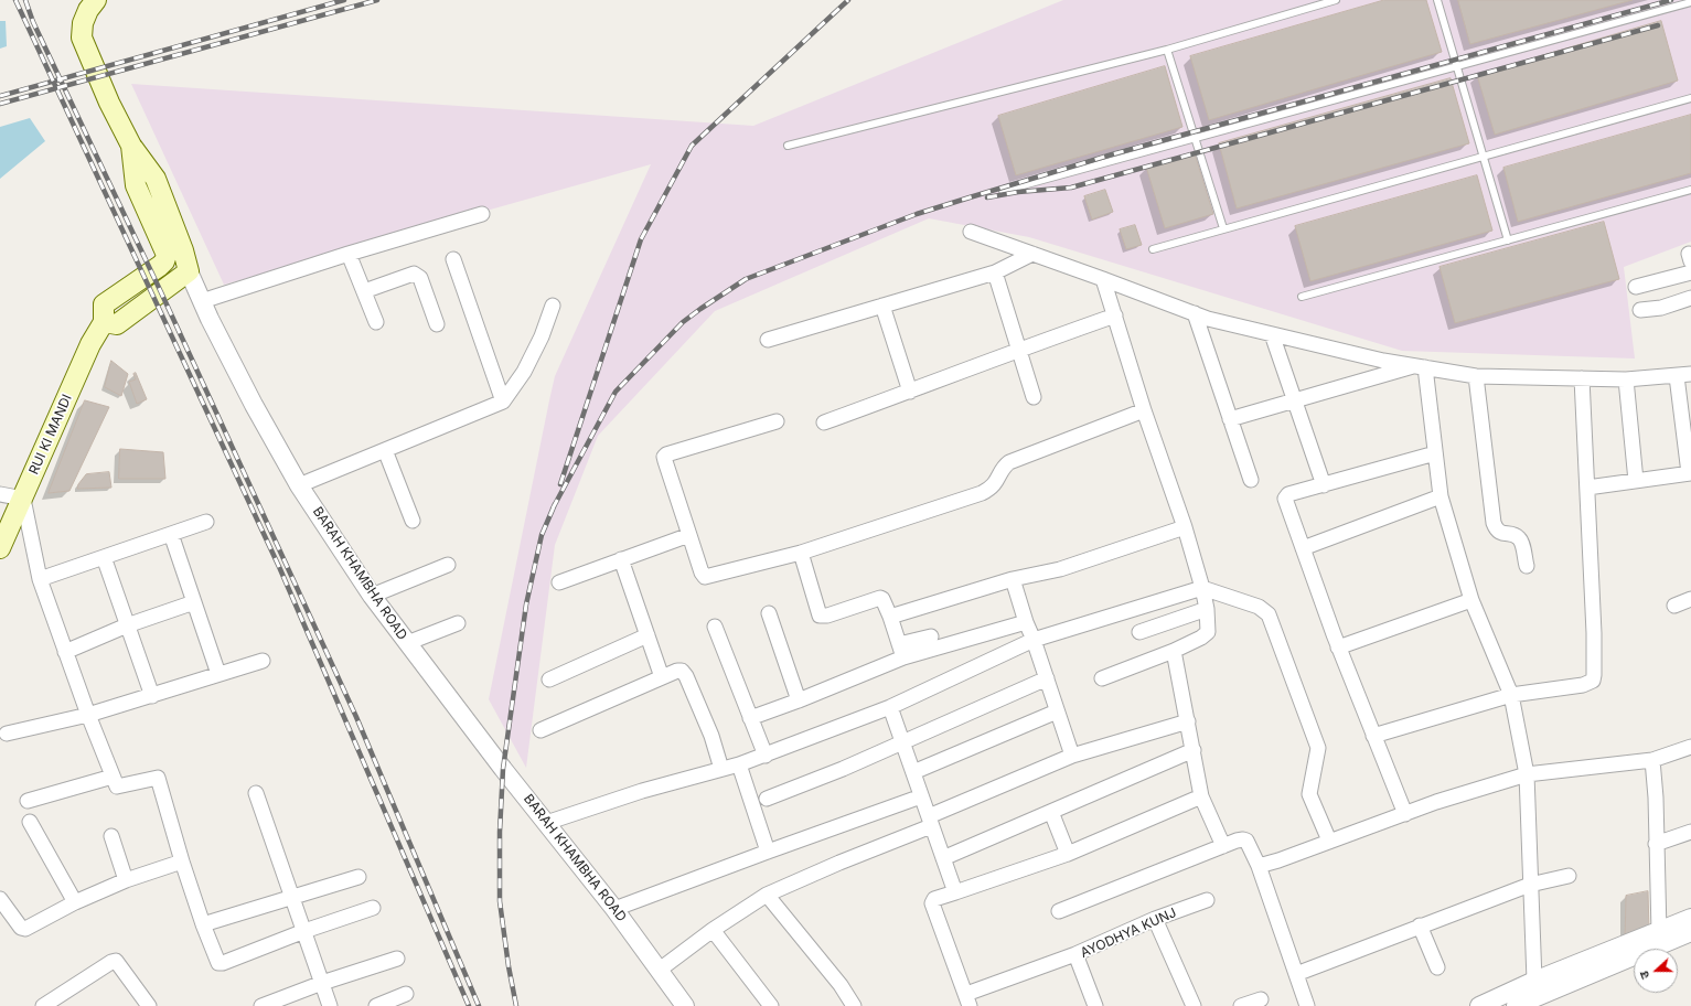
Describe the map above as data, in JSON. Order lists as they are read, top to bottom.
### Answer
{
  "streets": {
    "main road": ["RUI KI MANDI"],
    "street": ["BARAH KHAMBHA ROAD", "AYODHYA KUNJ"]
  },
  "north": "left"
}
